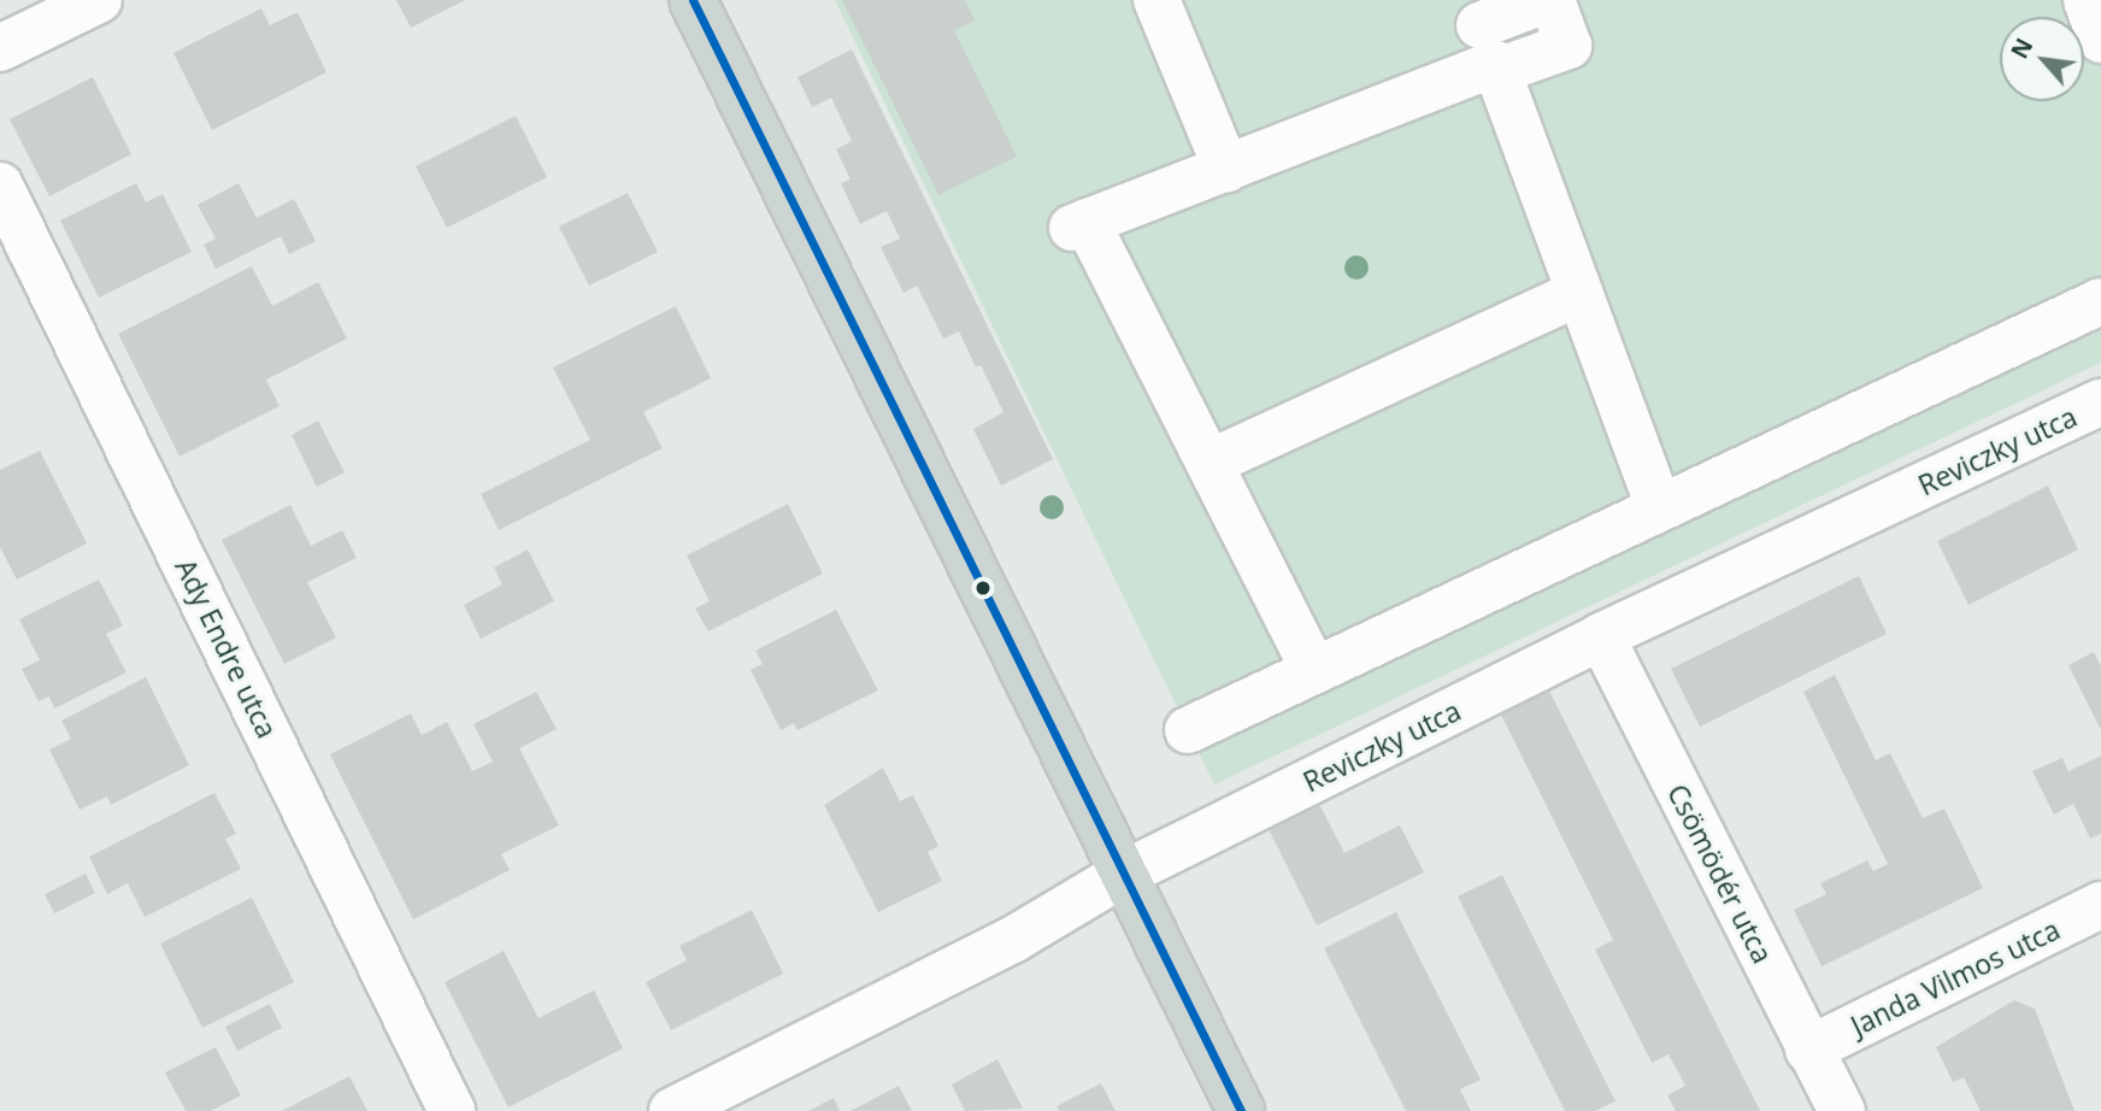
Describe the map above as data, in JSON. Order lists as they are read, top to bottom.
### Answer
{
  "streets": {
    "street": [
      "Reviczky utca",
      "Ady Endre utca",
      "Csömödér utca",
      "Janda Vilmos utca"
    ]
  },
  "crossings": [
    ["Reviczky utca", "Csömödér utca"],
    ["Csömödér utca", "Janda Vilmos utca"]
  ],
  "north": "top left"
}
